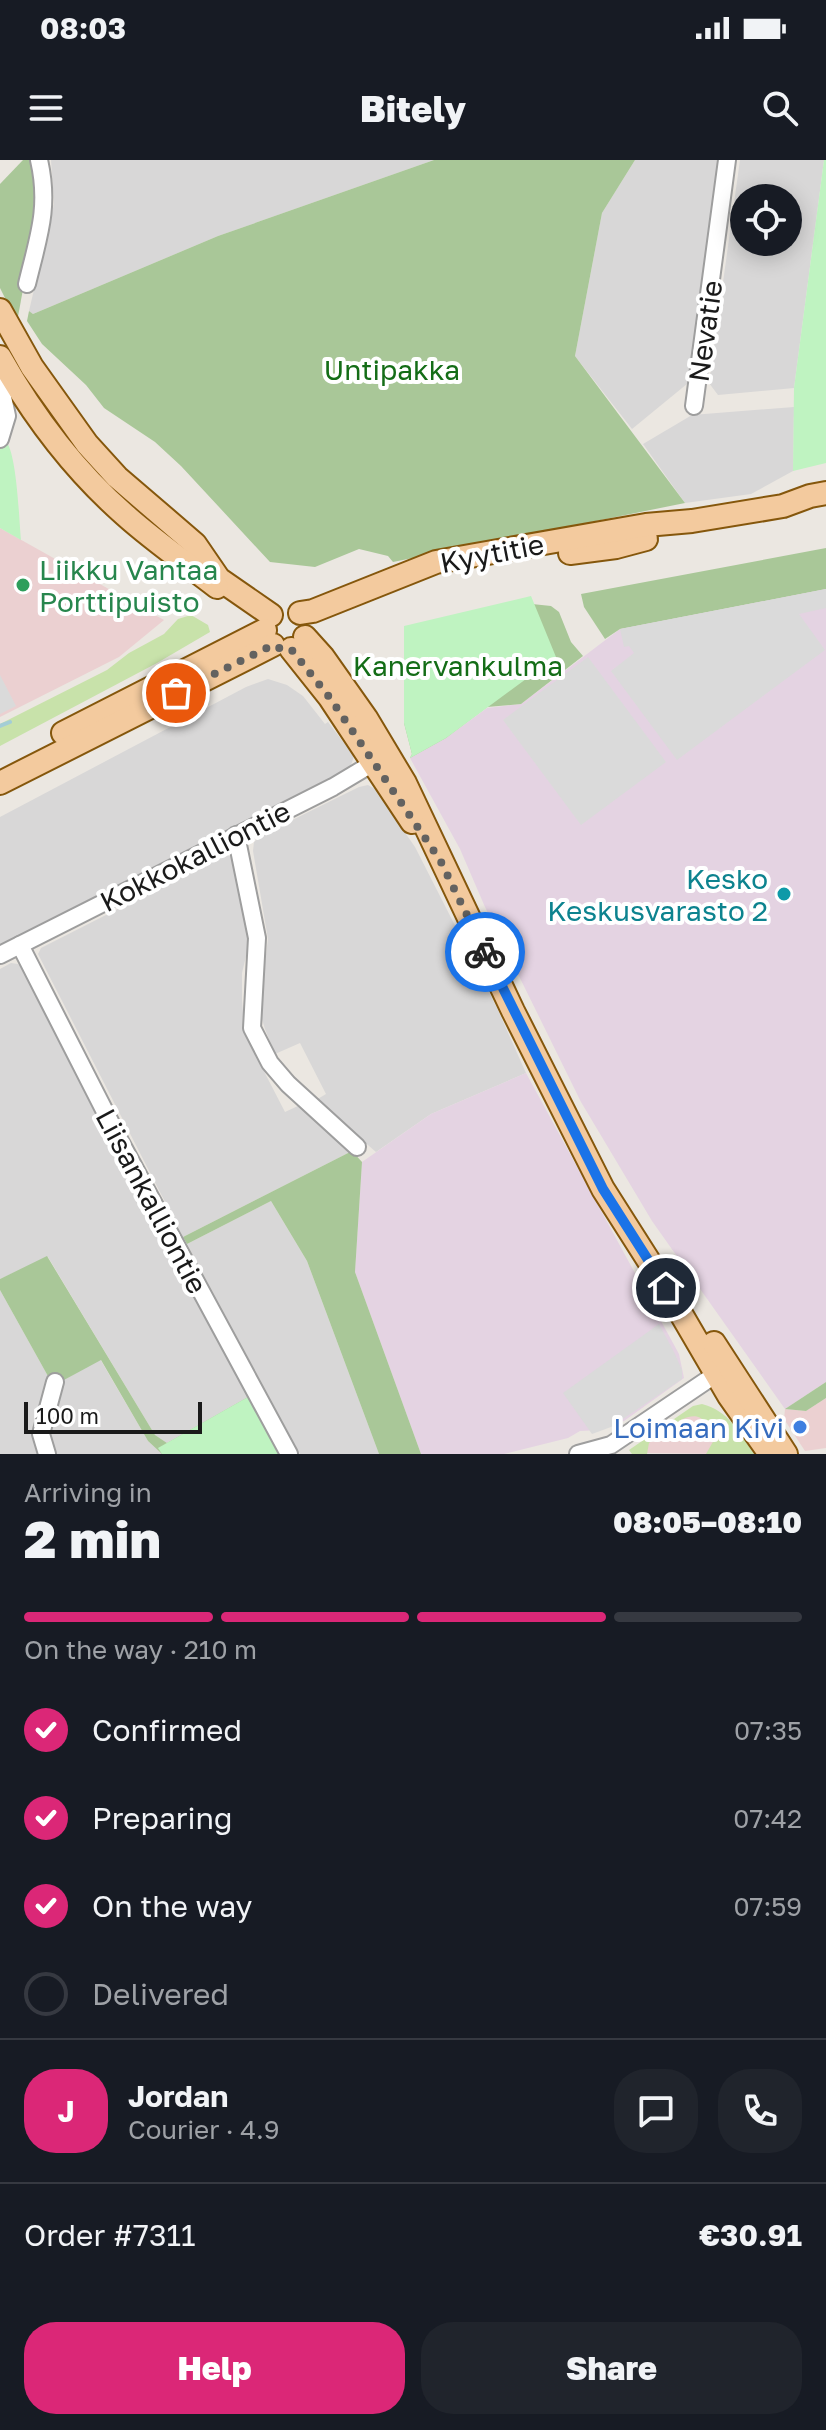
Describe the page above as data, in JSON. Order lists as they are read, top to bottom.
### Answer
{
  "streets": {
    "main road": ["Kyytitie"],
    "street": ["Nevatie", "Kokkokalliontie", "Liisankalliontie"]
  },
  "crossings": [
    ["Kokkokalliontie", "Liisankalliontie"]
  ],
  "parks": ["Untipakka", "Kanervankulma"],
  "places": ["Liikku Vantaa Porttipuisto", "Kesko Keskusvarasto 2", "Loimaan Kivi"],
  "scale_bar": "100 m",
  "page": {
    "status": "08:03",
    "header": "Bitely",
    "scale": "100 m",
    "heading": ["2 min", "Arriving in", "08:05–08:10"],
    "panel": [
      "Jordan",
      "Courier · 4.9",
      "Order #7311",
      "€30.91"
    ],
    "bar": "On the way · 210 m",
    "list": [
      ["Confirmed", "07:35"],
      ["Preparing", "07:42"],
      ["On the way", "07:59"],
      "Delivered"
    ],
    "round": "J",
    "buttons": ["Help", "Share"]
  }
}
